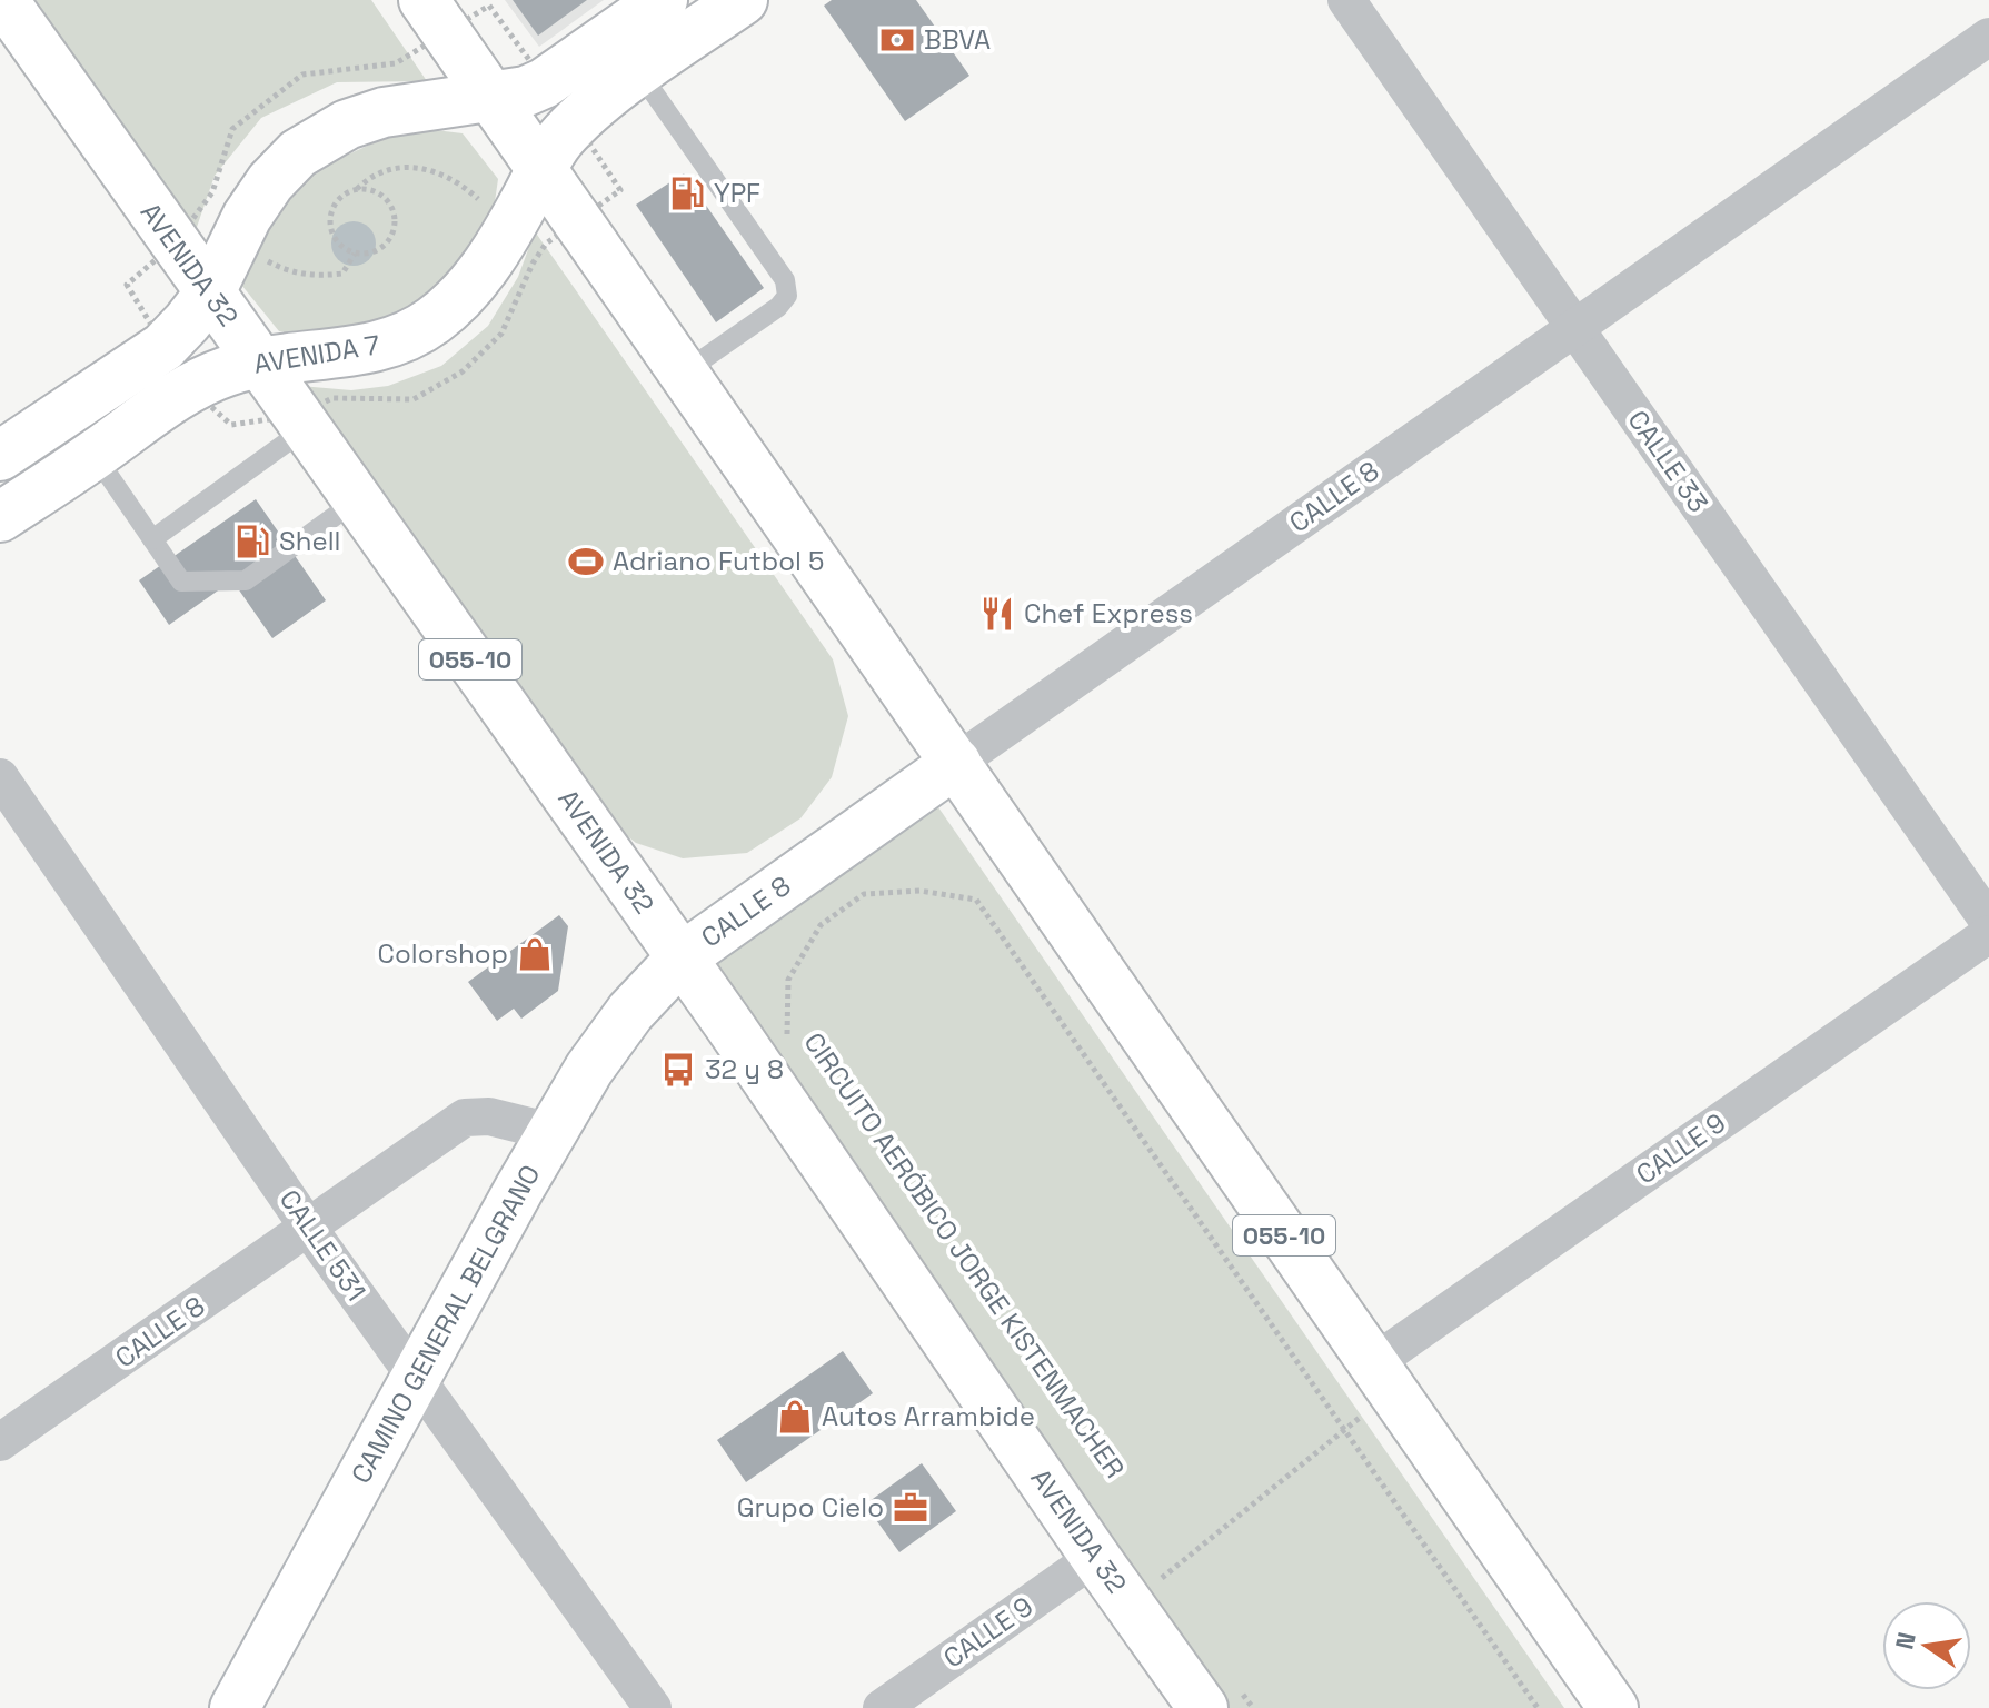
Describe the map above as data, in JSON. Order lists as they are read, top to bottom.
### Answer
{
  "streets": {
    "main road": [
      "AVENIDA 32",
      "AVENIDA 7",
      "CALLE 8",
      "055-10",
      "CAMINO GENERAL BELGRANO"
    ],
    "street": ["CALLE 33", "CALLE 9", "CALLE 531"],
    "path": ["CIRCUITO AERÓBICO JORGE KISTENMACHER"]
  },
  "crossings": [
    ["AVENIDA 32", "AVENIDA 7"],
    ["AVENIDA 32", "CALLE 8"],
    ["AVENIDA 32", "CALLE 9"],
    ["AVENIDA 32", "CAMINO GENERAL BELGRANO"],
    ["AVENIDA 7", "055-10"],
    ["CALLE 33", "CALLE 8"],
    ["CALLE 8", "055-10"],
    ["CALLE 8", "CALLE 531"],
    ["CALLE 8", "CAMINO GENERAL BELGRANO"],
    ["055-10", "CALLE 9"],
    ["CALLE 531", "CAMINO GENERAL BELGRANO"]
  ],
  "places": {
    "bank": ["BBVA"],
    "fuel station": ["YPF", "Shell"],
    "sports": ["Adriano Futbol 5"],
    "restaurant": ["Chef Express"],
    "shop": ["Colorshop", "Autos Arrambide"],
    "bus stop": ["32 y 8"],
    "office": ["Grupo Cielo"]
  },
  "north": "left"
}
